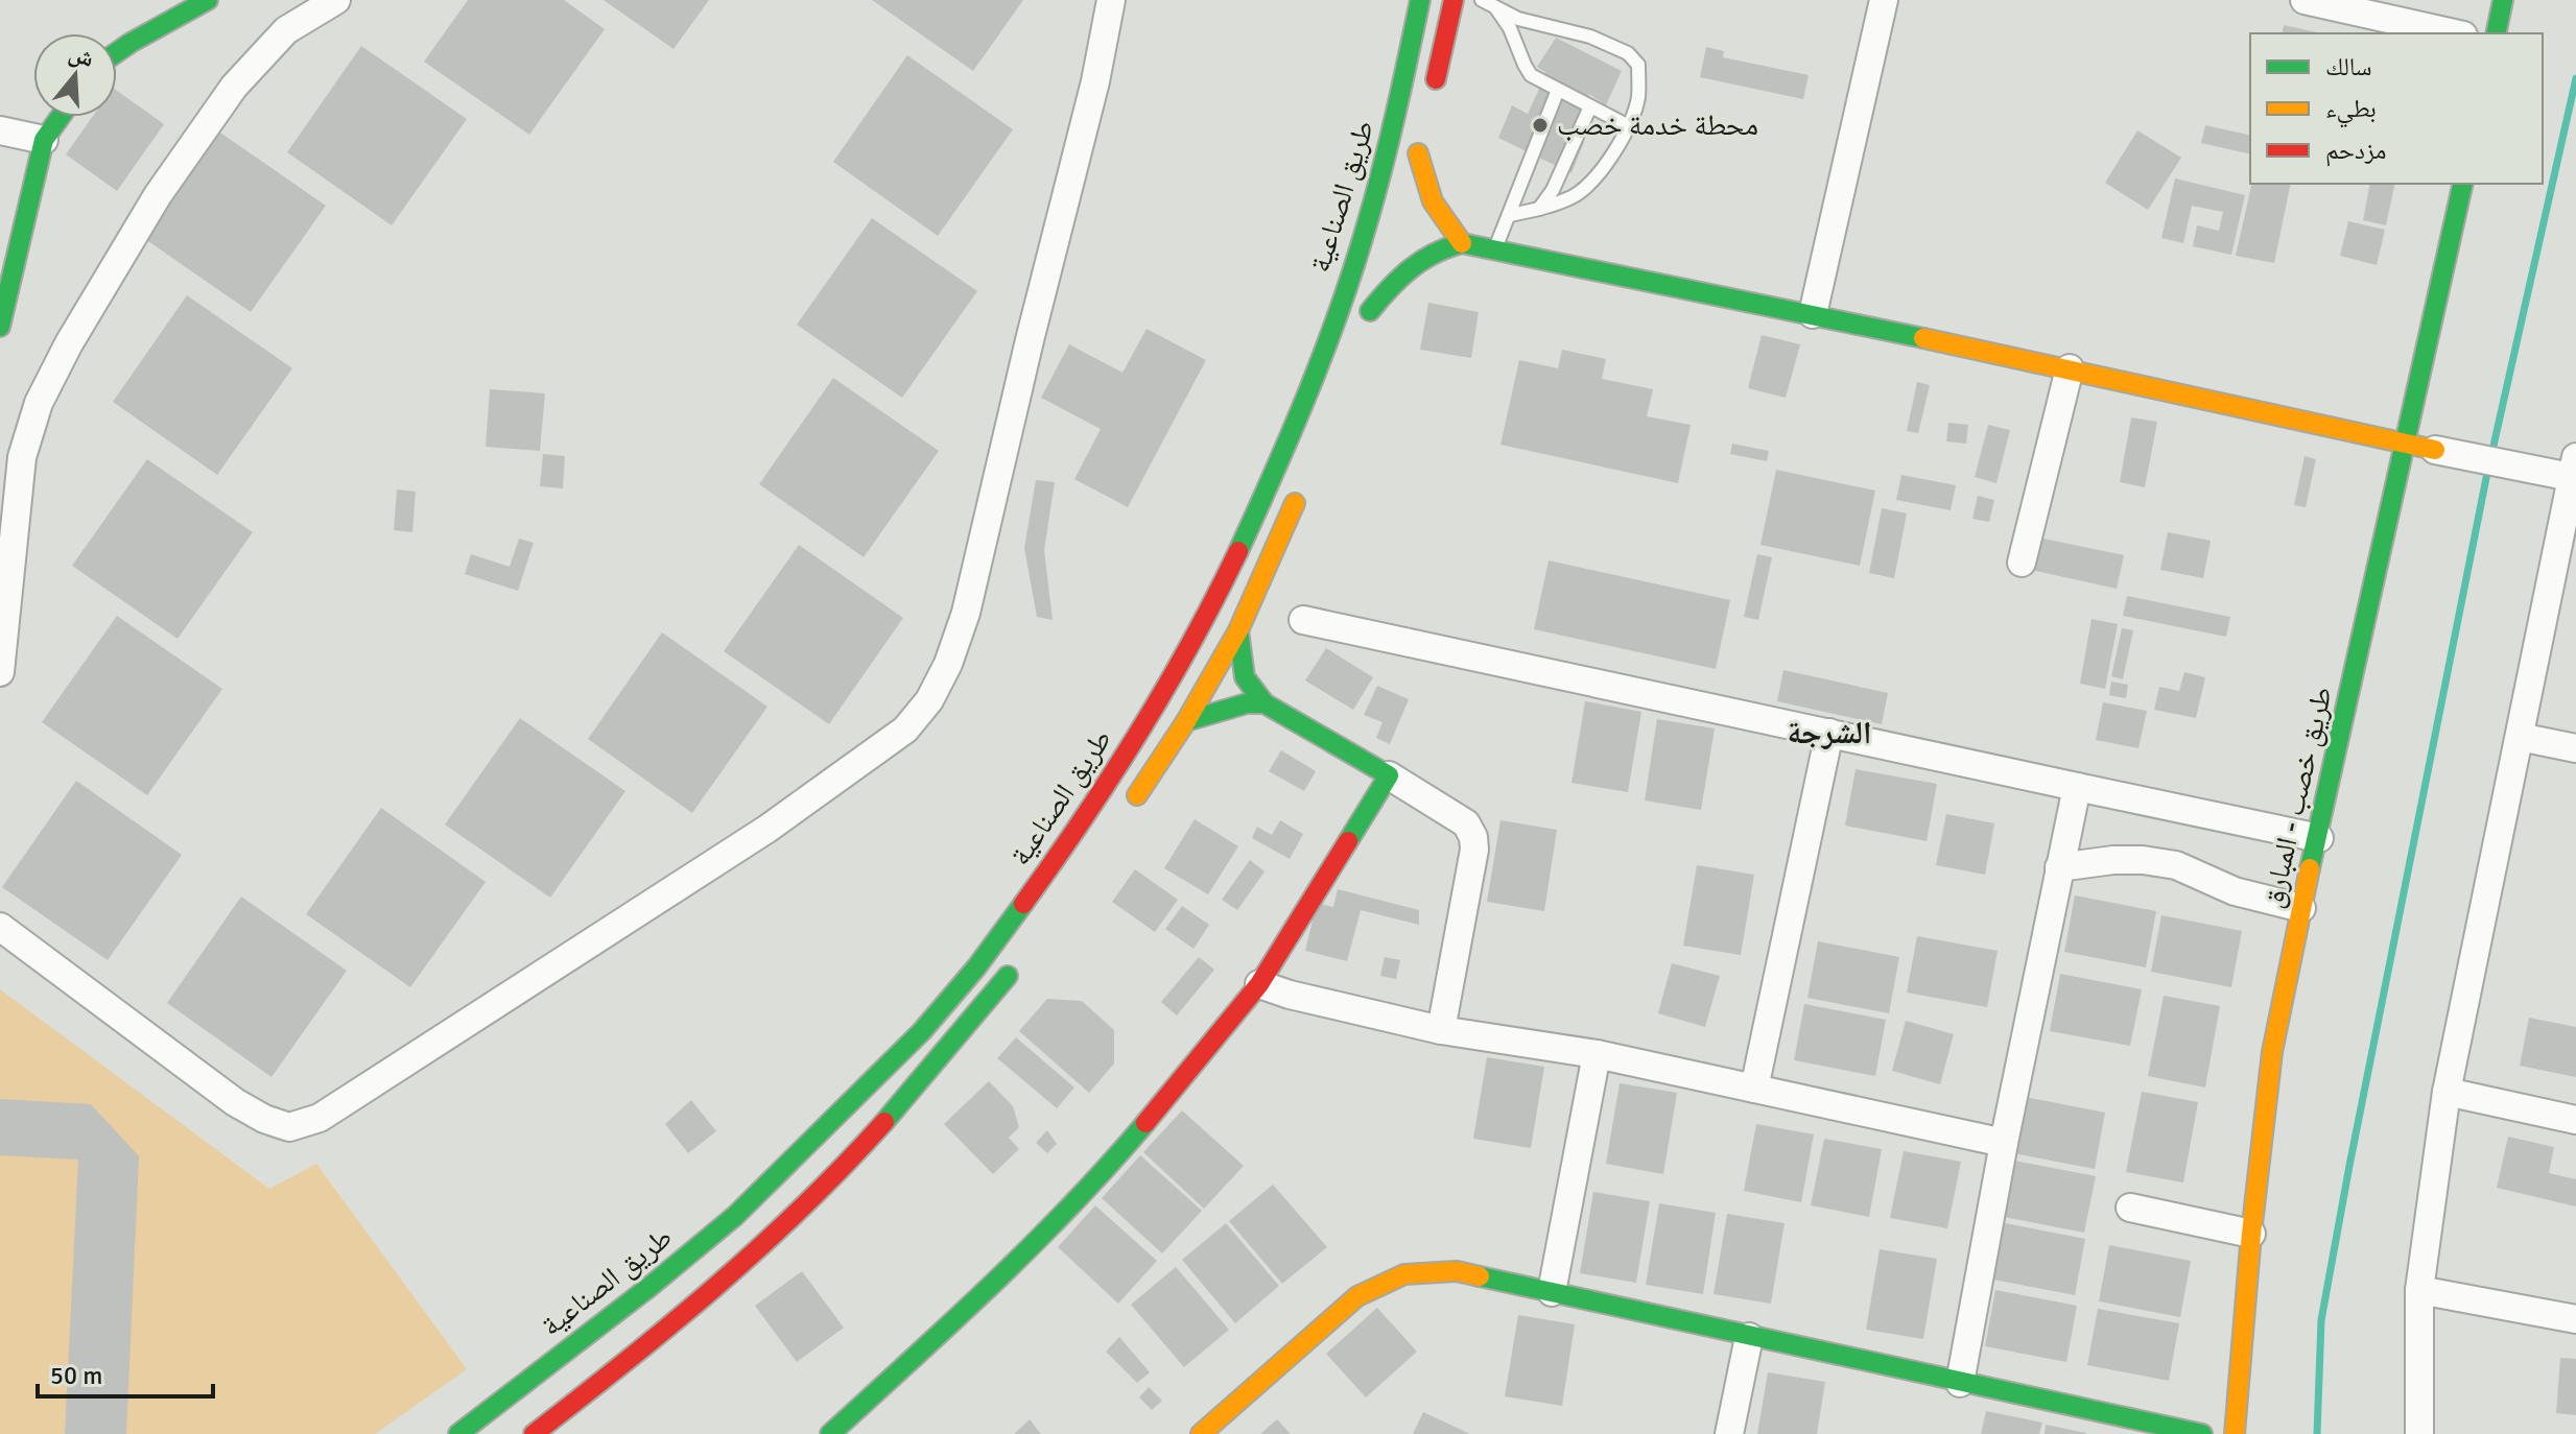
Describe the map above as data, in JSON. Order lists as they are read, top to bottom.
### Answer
{
  "streets": {
    "main road": ["طريق الصناعية", "طريق خصب - المبارق"]
  },
  "districts": ["الشرجة"],
  "places": ["محطة خدمة خصب"],
  "legend": ["سالك", "بطيء", "مزدحم"],
  "scale_bar": "50 m",
  "north": "top"
}
